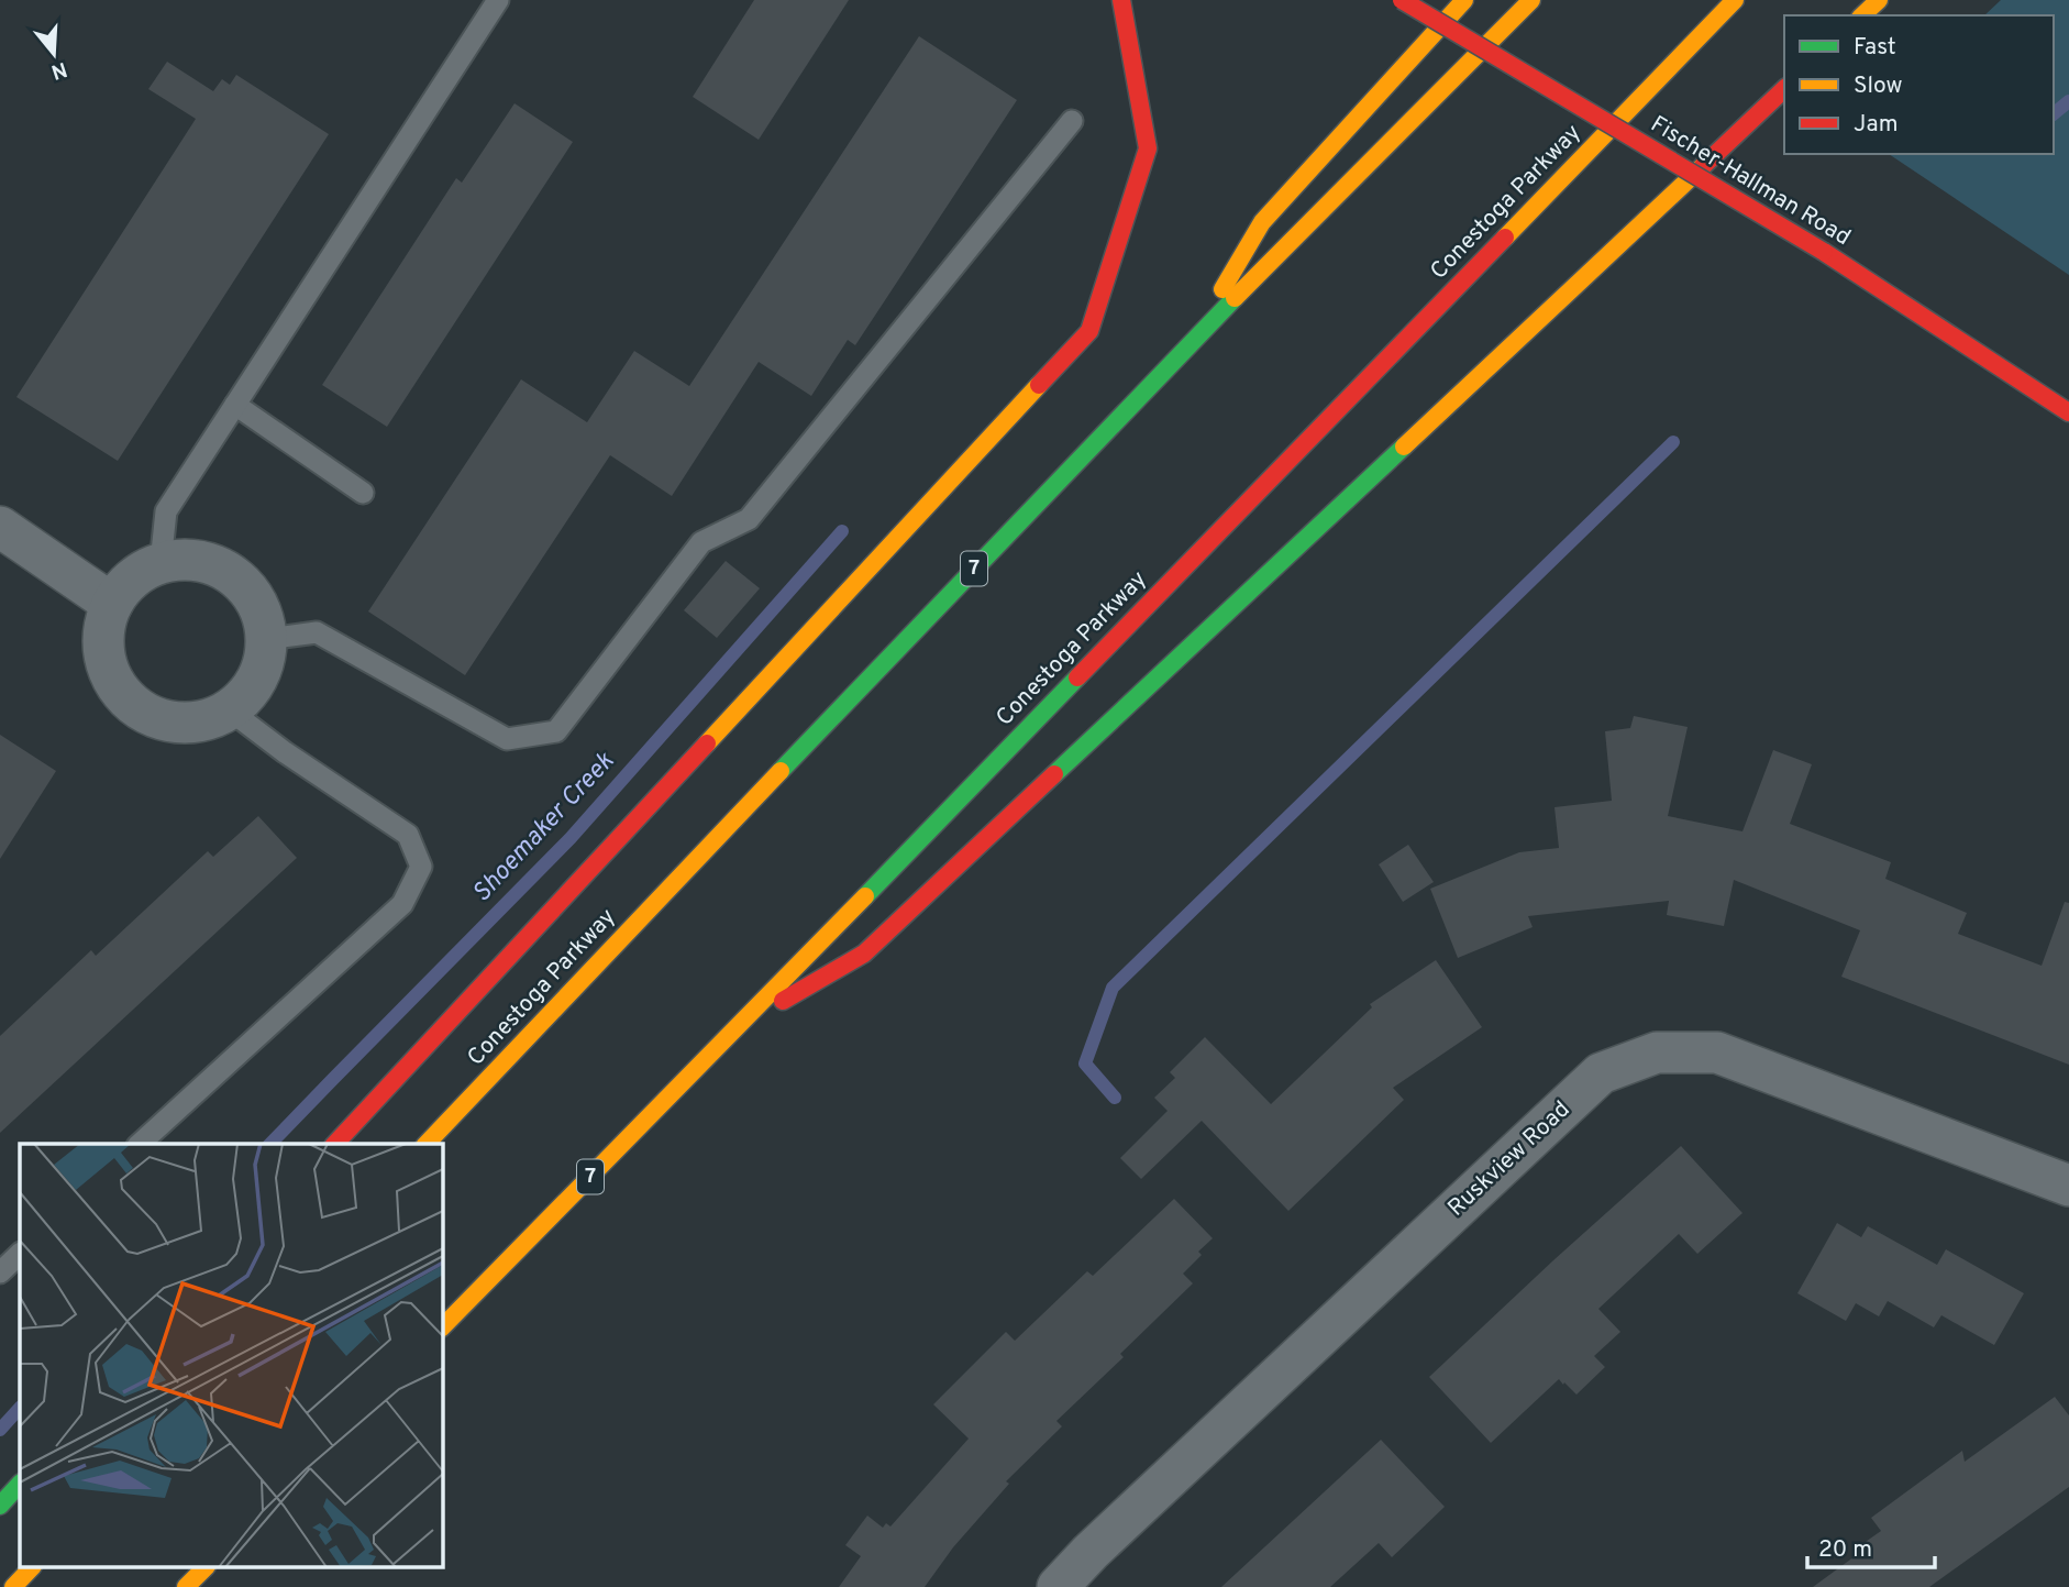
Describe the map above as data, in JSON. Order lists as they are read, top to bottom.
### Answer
{
  "streets": {
    "main road": ["Fischer-Hallman Road", "Conestoga Parkway", "7"],
    "street": ["Ruskview Road"]
  },
  "water": ["Shoemaker Creek"],
  "legend": ["Fast", "Slow", "Jam"],
  "scale_bar": "20 m",
  "north": "bottom"
}
